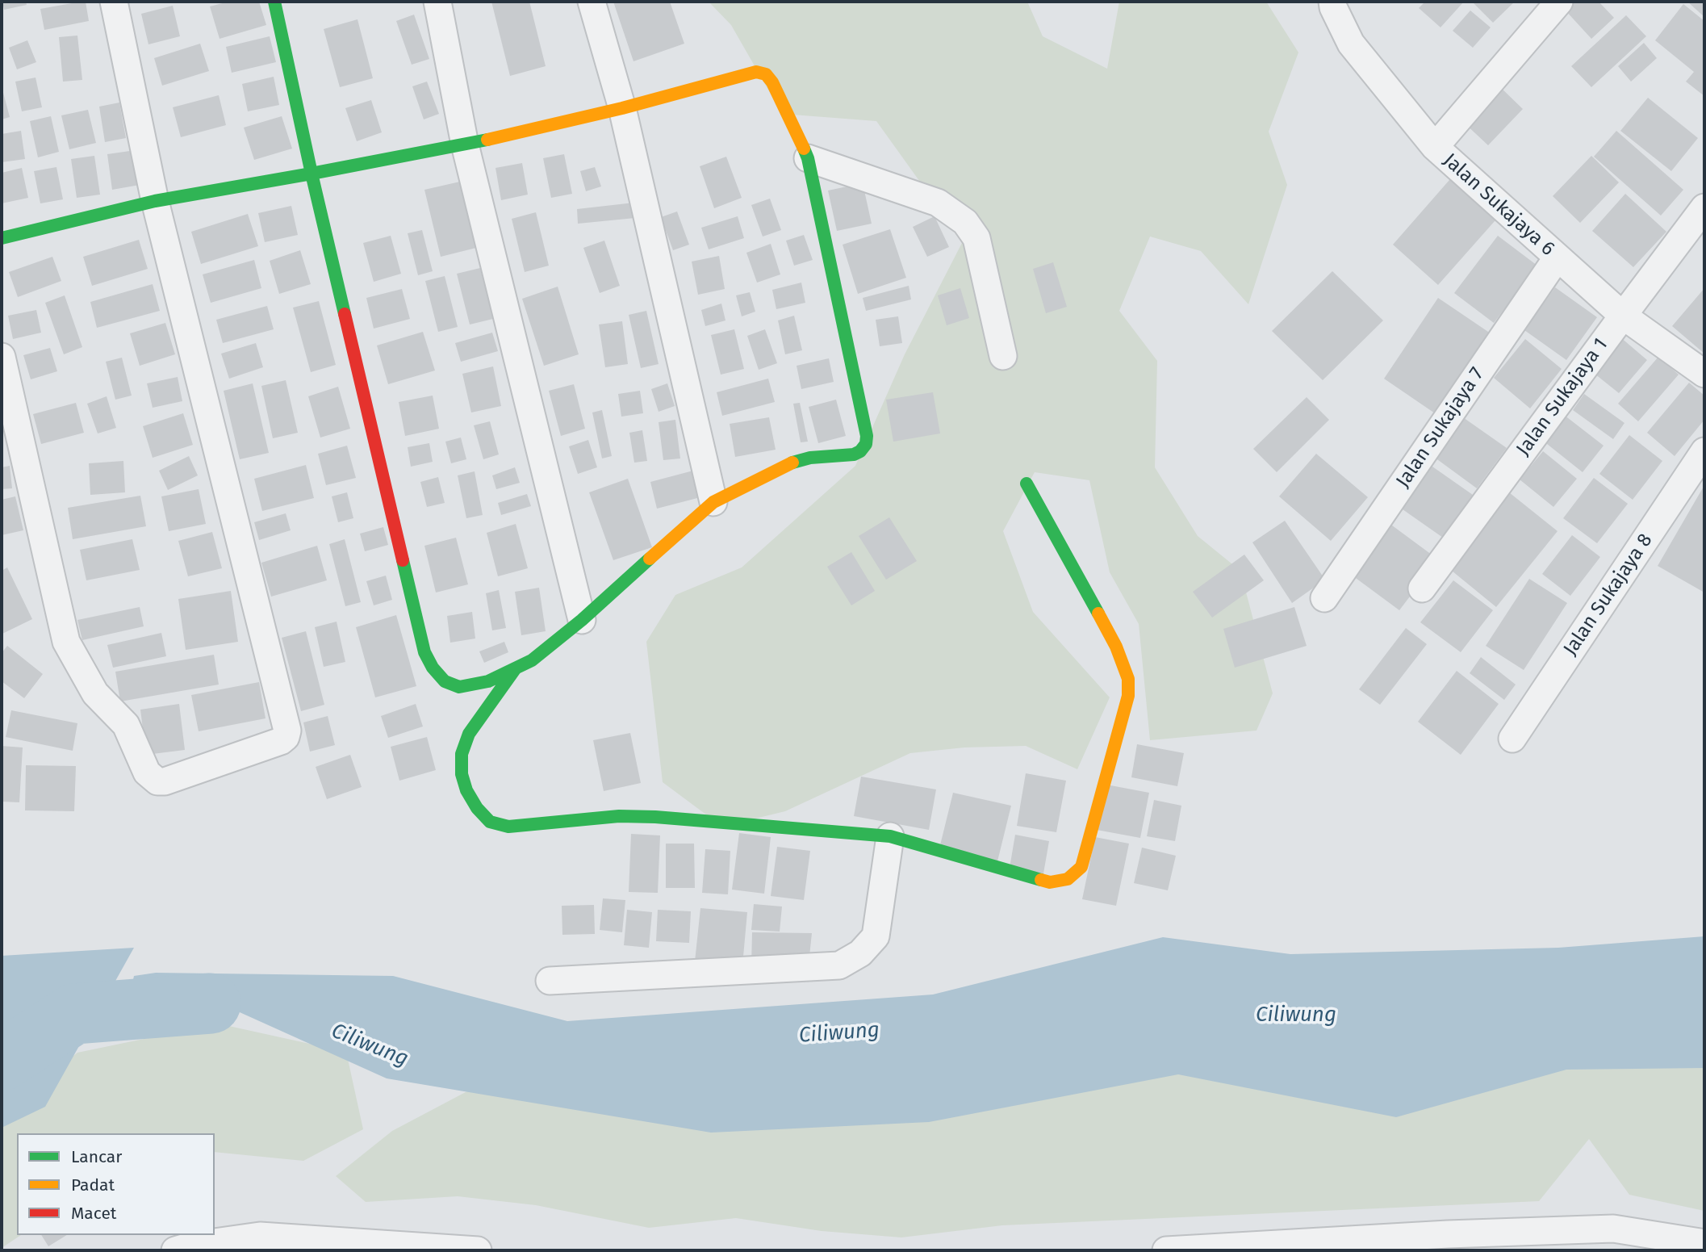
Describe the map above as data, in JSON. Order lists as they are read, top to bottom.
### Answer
{
  "streets": {
    "street": [
      "Jalan Sukajaya 6",
      "Jalan Sukajaya 1",
      "Jalan Sukajaya 7",
      "Jalan Sukajaya 8"
    ]
  },
  "crossings": [
    ["Jalan Sukajaya 6", "Jalan Sukajaya 1"],
    ["Jalan Sukajaya 6", "Jalan Sukajaya 7"]
  ],
  "water": ["Ciliwung"],
  "legend": ["Lancar", "Padat", "Macet"]
}
